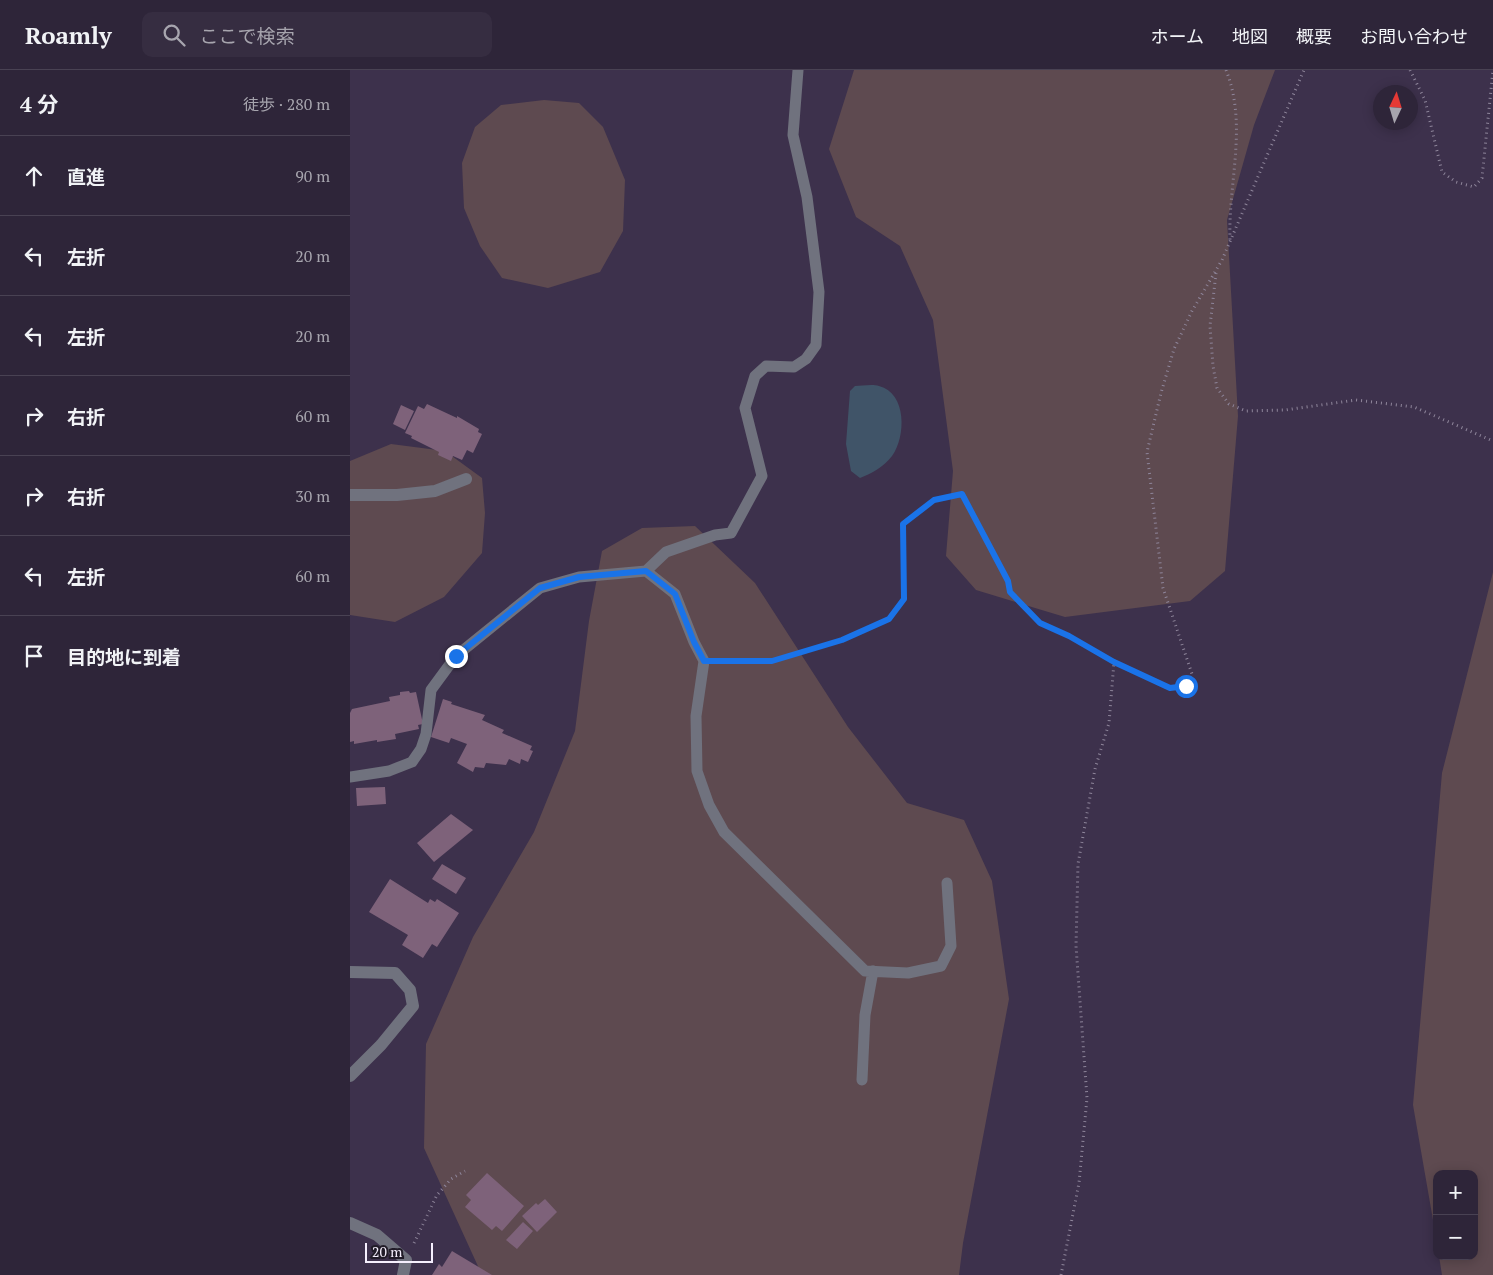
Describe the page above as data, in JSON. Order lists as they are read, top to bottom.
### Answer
{
  "scale_bar": "20 m",
  "north": "top",
  "page": {
    "header": "Roamly",
    "search": "ここで検索",
    "nav": [
      "ホーム",
      "地図",
      "概要",
      "お問い合わせ"
    ],
    "heading": ["4 分", "徒歩 · 280 m"],
    "list": [
      ["直進", "90 m"],
      ["左折", "20 m"],
      ["左折", "20 m"],
      ["右折", "60 m"],
      ["右折", "30 m"],
      ["左折", "60 m"],
      "目的地に到着"
    ],
    "map_buttons": ["+", "−"],
    "scale": "20 m"
  }
}
